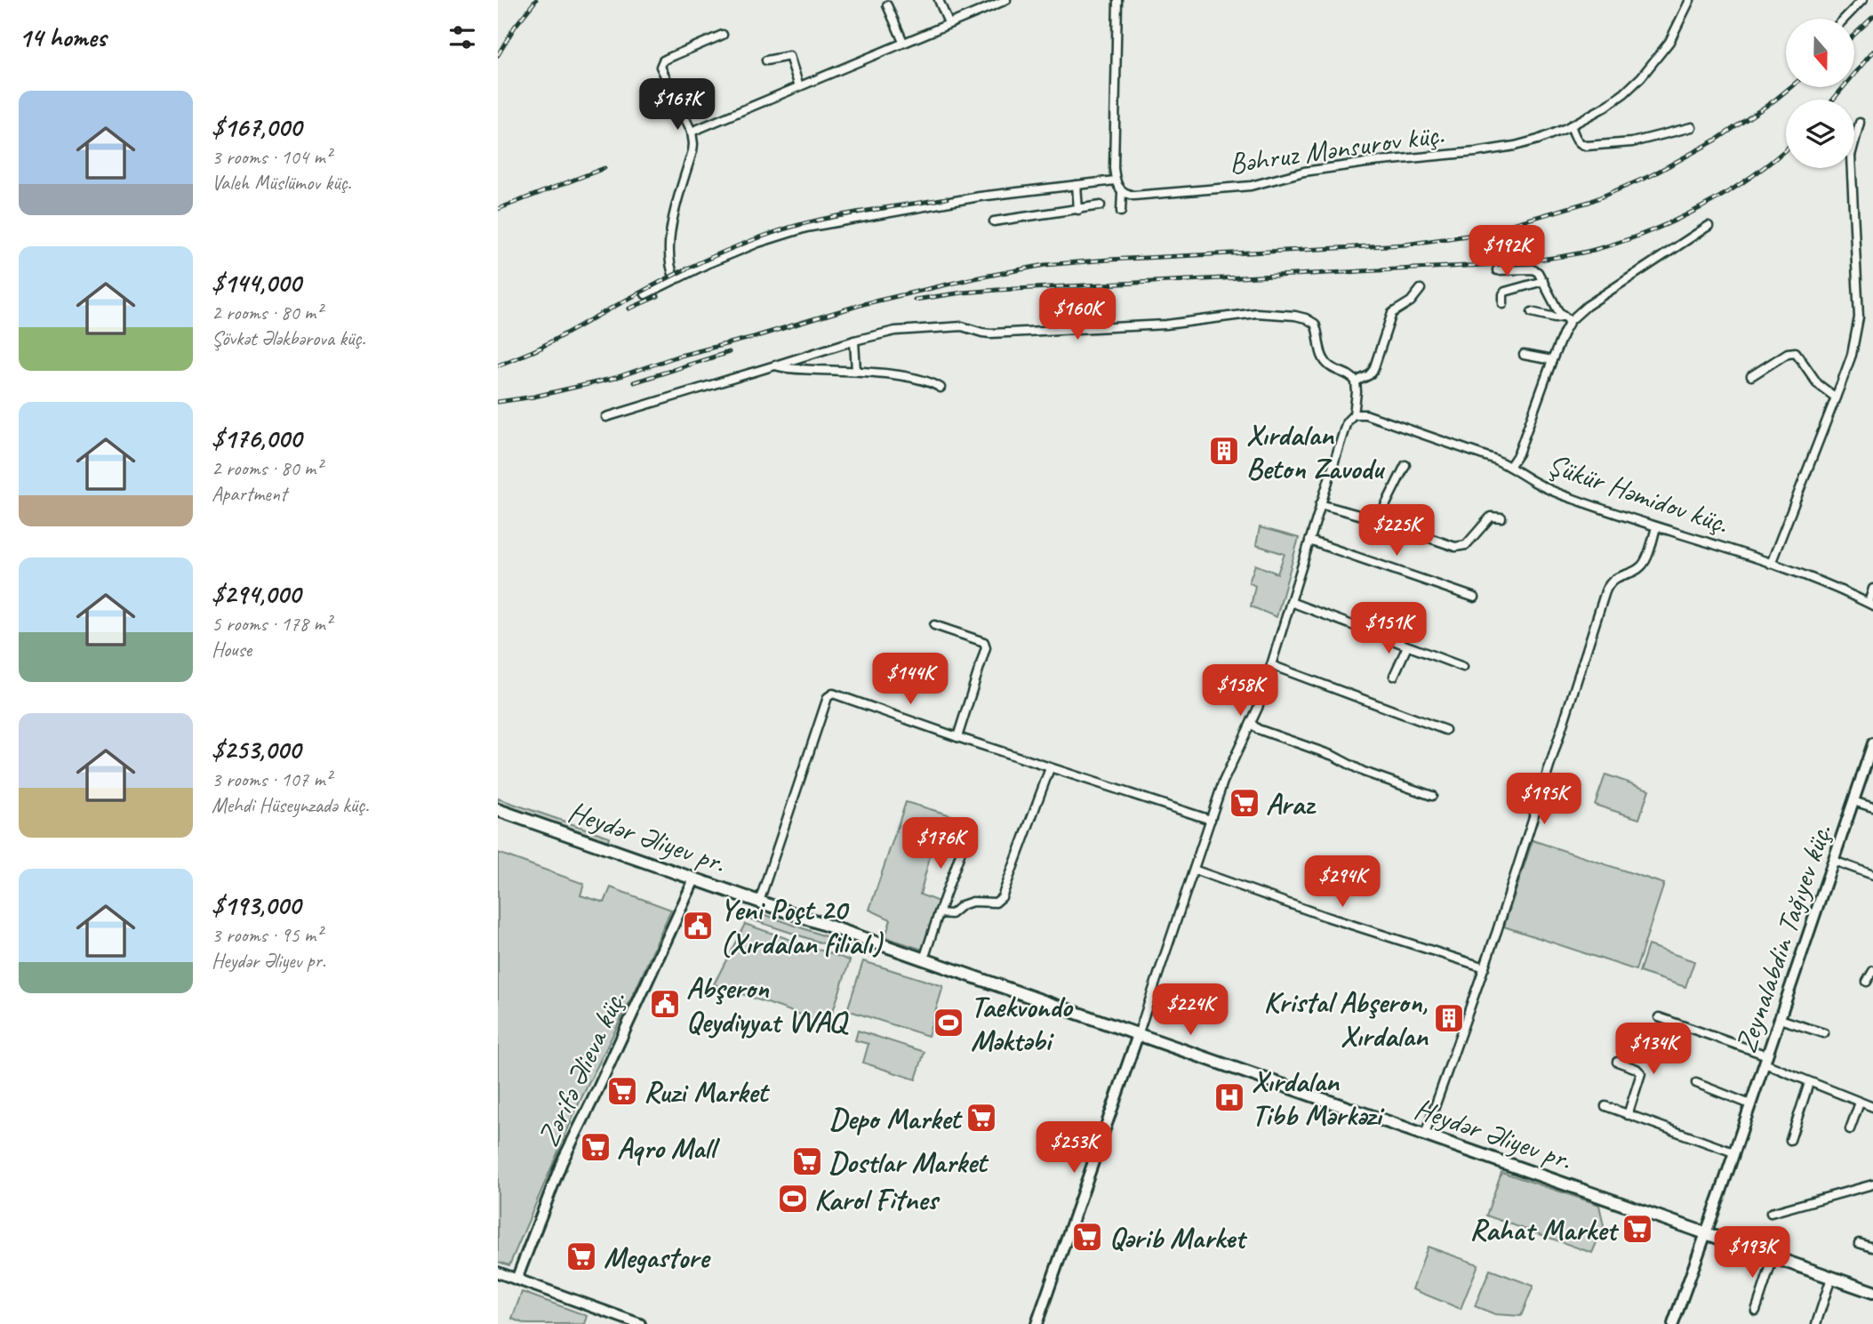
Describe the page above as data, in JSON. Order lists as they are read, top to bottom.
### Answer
{
  "streets": {
    "main road": ["Heydər Əliyev pr."],
    "street": [
      "Bəhruz Mənsurov küç.",
      "Şükür Həmidov küç.",
      "Zeynalabdin Tağıyev küç.",
      "Zərifə Əlieva küç."
    ]
  },
  "crossings": [
    ["Heydər Əliyev pr.", "Zeynalabdin Tağıyev küç."],
    ["Heydər Əliyev pr.", "Zərifə Əlieva küç."]
  ],
  "places": {
    "building": ["Xırdalan Beton Zavodu", "Kristal Abşeron, Xırdalan"],
    "supermarket": [
      "Araz",
      "Ruzi Market",
      "Depo Market",
      "Aqro Mall",
      "Dostlar Market",
      "Rahat Market",
      "Qərib Market",
      "Megastore"
    ],
    "public building": ["Yeni Poçt 20 (Xırdalan filialı)", "Abşeron Qeydiyyat VVAQ"],
    "sports": ["Taekvondo Məktəbi", "Karol Fitnes"],
    "hospital": ["Xırdalan Tibb Mərkəzi"]
  },
  "north": "bottom",
  "page": {
    "heading": "14 homes",
    "list": [
      {
        "name": "$167,000",
        "note": "3 rooms · 104 m² · Valeh Müslümov küç."
      },
      {
        "name": "$144,000",
        "note": "2 rooms · 80 m² · Şövkət Ələkbərova küç."
      },
      {
        "name": "$176,000",
        "note": "2 rooms · 80 m² · Apartment"
      },
      {
        "name": "$294,000",
        "note": "5 rooms · 178 m² · House"
      },
      {
        "name": "$253,000",
        "note": "3 rooms · 107 m² · Mehdi Hüseynzadə küç."
      },
      {
        "name": "$193,000",
        "note": "3 rooms · 95 m² · Heydər Əliyev pr."
      }
    ],
    "price": [
      "$167K",
      "$192K",
      "$160K",
      "$225K",
      "$151K",
      "$144K",
      "$158K",
      "$195K",
      "$176K",
      "$294K",
      "$224K",
      "$134K",
      "$253K",
      "$193K"
    ]
  }
}
